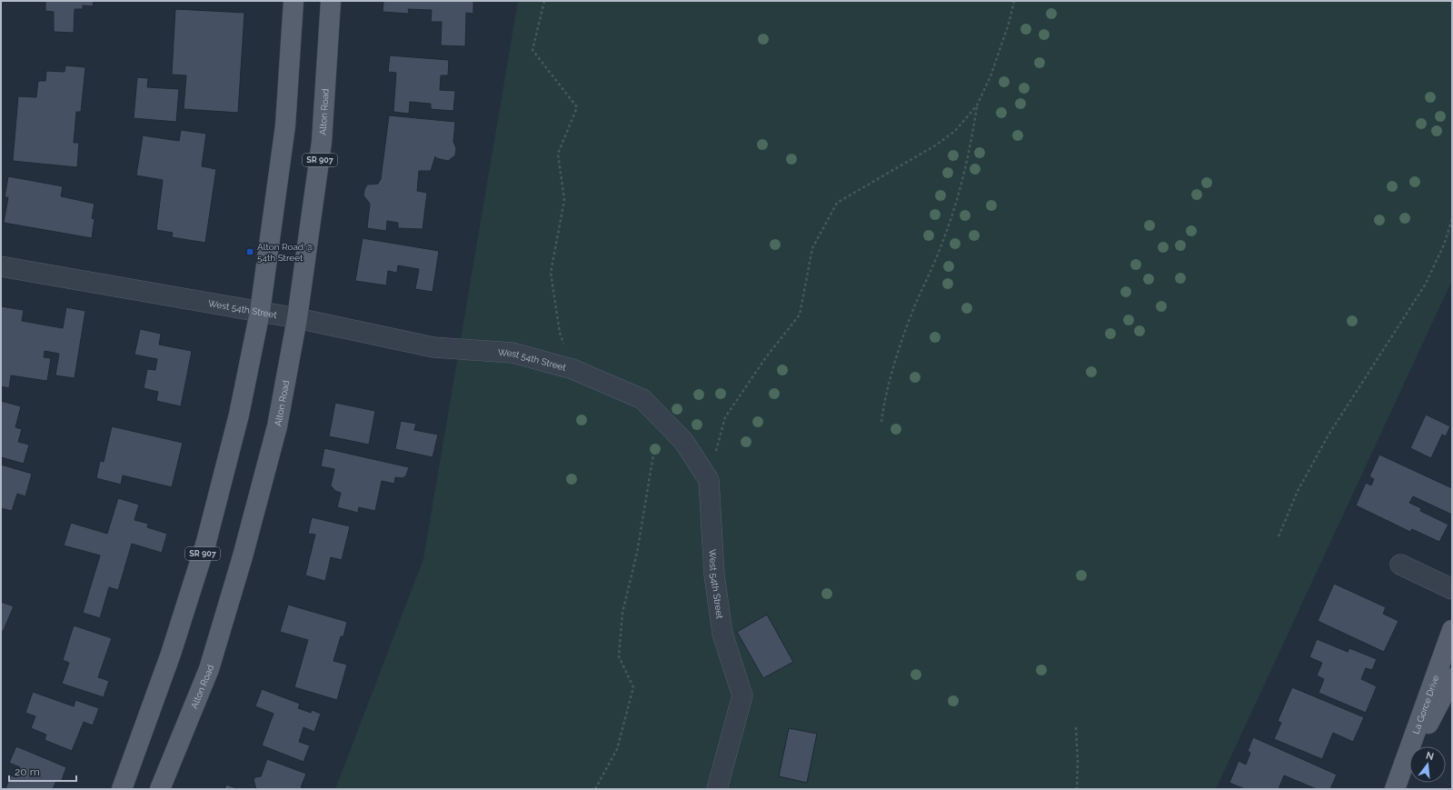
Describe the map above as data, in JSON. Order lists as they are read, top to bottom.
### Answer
{
  "streets": {
    "main road": ["Alton Road", "SR 907", "La Gorce Drive"],
    "street": ["West 54th Street"]
  },
  "crossings": [
    ["Alton Road", "West 54th Street"],
    ["SR 907", "West 54th Street"]
  ],
  "places": {
    "transit": ["Alton Road @ 54th Street"]
  },
  "scale_bar": "20 m",
  "north": "top"
}
